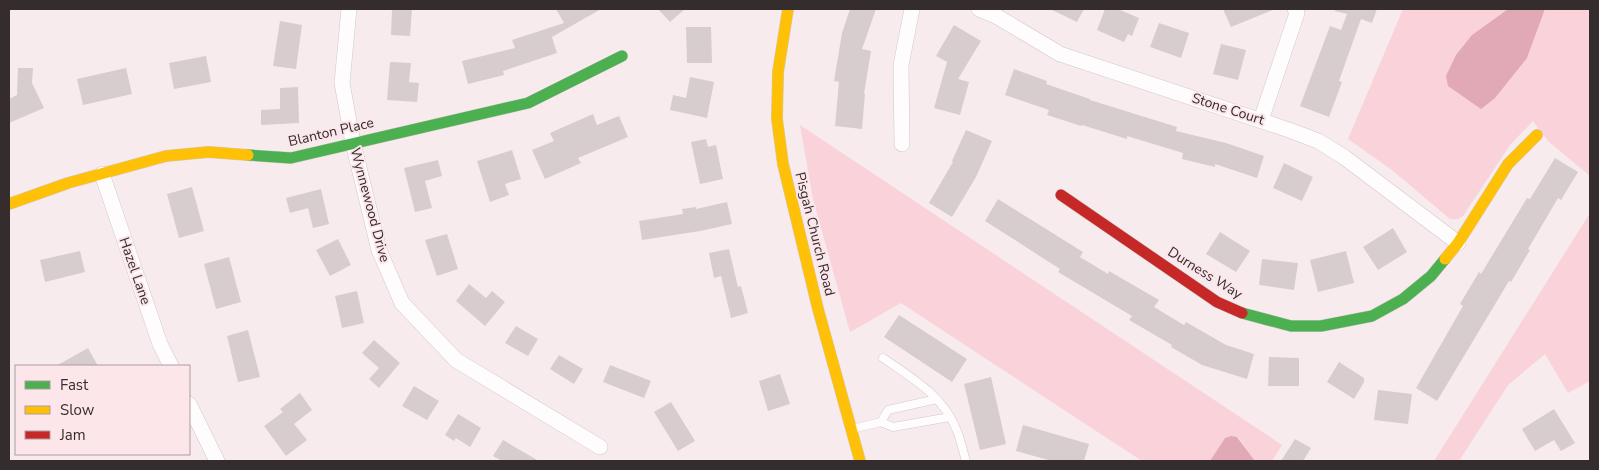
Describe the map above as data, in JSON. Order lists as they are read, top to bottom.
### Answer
{
  "streets": {
    "street": [
      "Stone Court",
      "Blanton Place",
      "Wynnewood Drive",
      "Pisgah Church Road",
      "Hazel Lane",
      "Durness Way"
    ]
  },
  "crossings": [
    ["Stone Court", "Durness Way"],
    ["Blanton Place", "Wynnewood Drive"],
    ["Blanton Place", "Hazel Lane"]
  ],
  "legend": ["Fast", "Slow", "Jam"]
}
